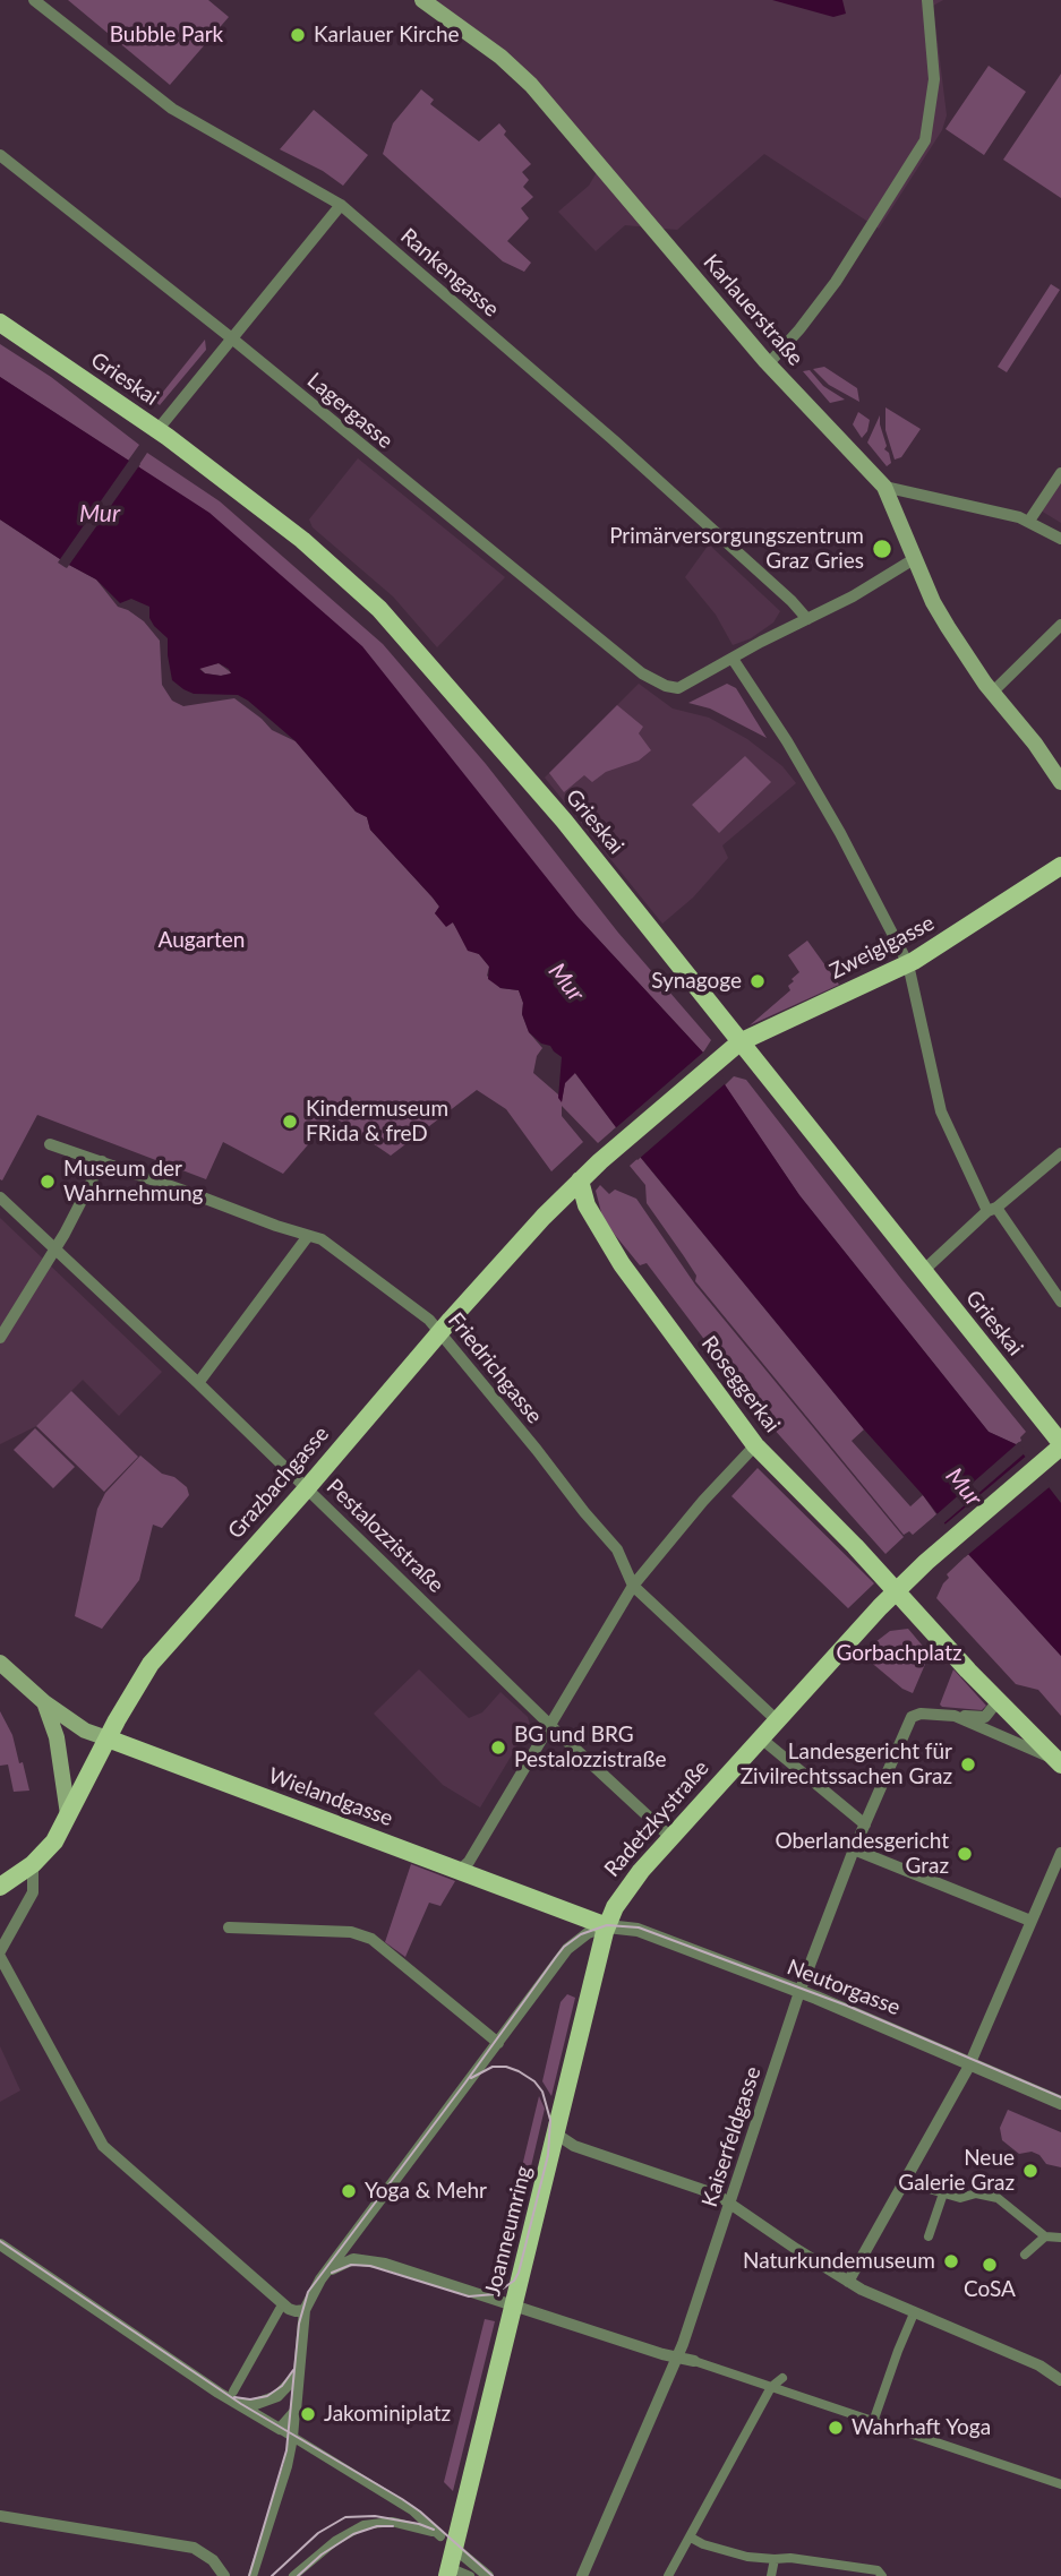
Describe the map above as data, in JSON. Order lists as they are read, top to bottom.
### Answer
{
  "streets": {
    "main road": [
      "Karlauerstraße",
      "Grieskai",
      "Zweiglgasse",
      "Roseggerkai",
      "Grazbachgasse",
      "Wielandgasse",
      "Radetzkystraße",
      "Joanneumring"
    ],
    "street": [
      "Rankengasse",
      "Lagergasse",
      "Friedrichgasse",
      "Pestalozzistraße",
      "Neutorgasse",
      "Kaiserfeldgasse"
    ]
  },
  "crossings": [
    ["Grieskai", "Zweiglgasse"],
    ["Grieskai", "Radetzkystraße"],
    ["Zweiglgasse", "Grazbachgasse"],
    ["Friedrichgasse", "Grazbachgasse"],
    ["Friedrichgasse", "Radetzkystraße"],
    ["Roseggerkai", "Grazbachgasse"],
    ["Roseggerkai", "Radetzkystraße"],
    ["Grazbachgasse", "Pestalozzistraße"],
    ["Grazbachgasse", "Wielandgasse"],
    ["Pestalozzistraße", "Radetzkystraße"],
    ["Wielandgasse", "Radetzkystraße"],
    ["Wielandgasse", "Neutorgasse"],
    ["Wielandgasse", "Joanneumring"],
    ["Radetzkystraße", "Neutorgasse"],
    ["Radetzkystraße", "Joanneumring"],
    ["Neutorgasse", "Kaiserfeldgasse"],
    ["Neutorgasse", "Joanneumring"]
  ],
  "water": ["Mur"],
  "parks": ["Bubble Park", "Augarten", "Gorbachplatz"],
  "places": [
    "Karlauer Kirche",
    "Primärversorgungszentrum Graz Gries",
    "Synagoge",
    "Kindermuseum FRida & freD",
    "Museum der Wahrnehmung",
    "BG und BRG Pestalozzistraße",
    "Landesgericht für Zivilrechtssachen Graz",
    "Oberlandesgericht Graz",
    "Neue Galerie Graz",
    "Yoga & Mehr",
    "Naturkundemuseum",
    "CoSA",
    "Jakominiplatz",
    "Wahrhaft Yoga"
  ]
}
